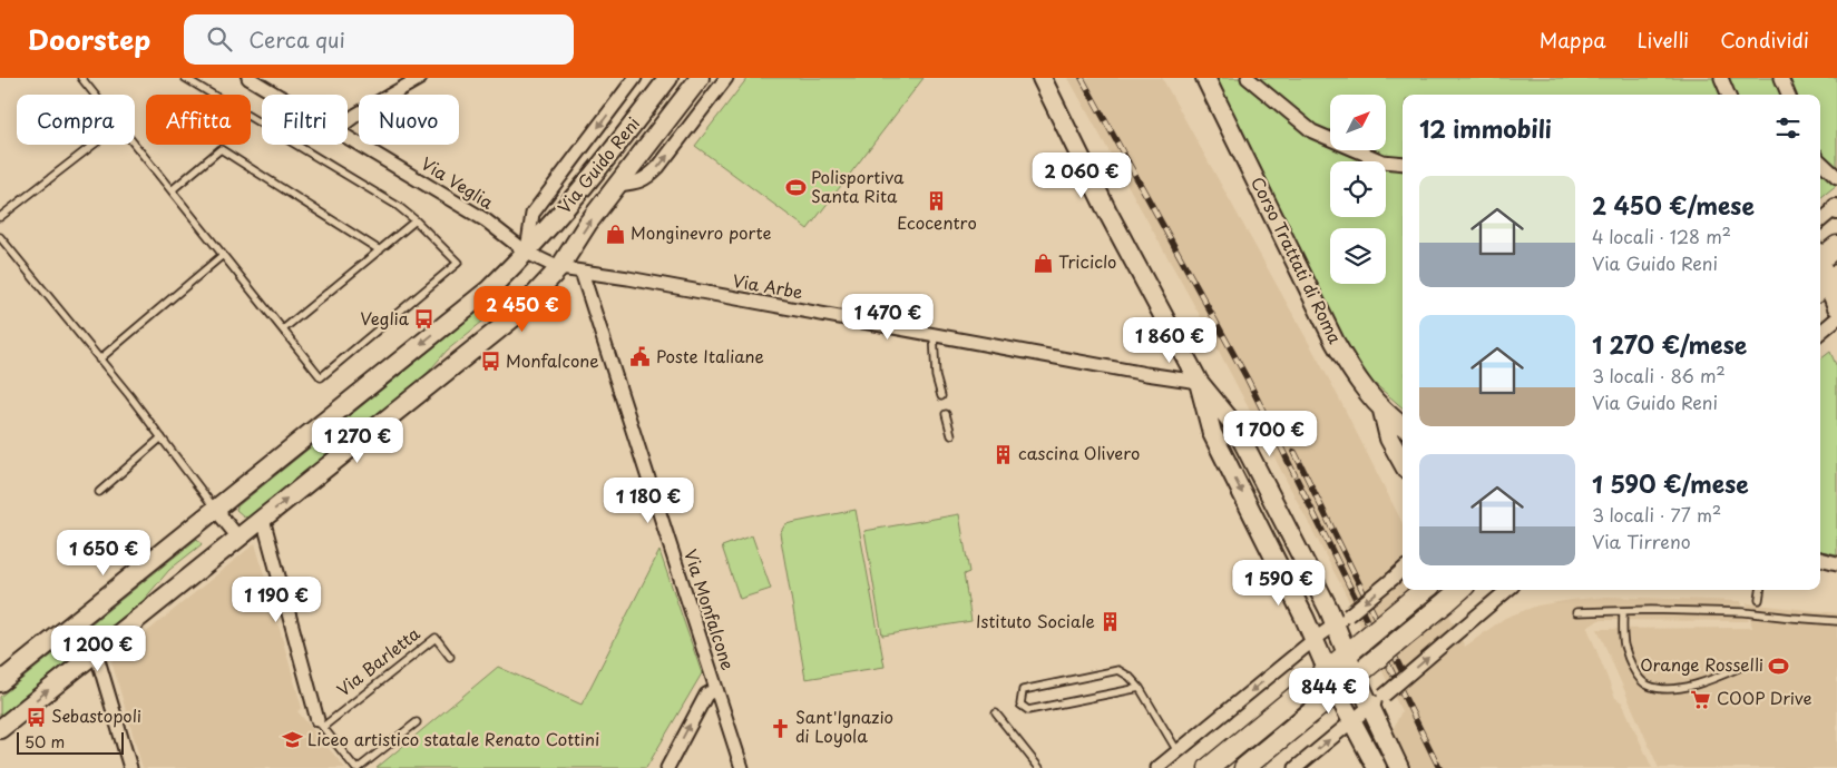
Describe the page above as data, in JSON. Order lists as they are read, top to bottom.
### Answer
{
  "streets": {
    "main road": ["Via Guido Reni", "Corso Trattati di Roma"],
    "street": [
      "Via Veglia",
      "Via Arbe",
      "Via Monfalcone",
      "Via Barletta"
    ]
  },
  "crossings": [
    ["Via Guido Reni", "Via Veglia"],
    ["Via Guido Reni", "Via Arbe"],
    ["Via Guido Reni", "Via Barletta"],
    ["Via Veglia", "Via Arbe"],
    ["Via Arbe", "Via Monfalcone"]
  ],
  "places": {
    "sports": ["Polisportiva Santa Rita", "Orange Rosselli"],
    "building": ["Ecocentro", "cascina Olivero", "Istituto Sociale"],
    "shop": ["Monginevro porte", "Triciclo"],
    "bus stop": ["Veglia", "Monfalcone", "Sebastopoli"],
    "public building": ["Poste Italiane"],
    "supermarket": ["COOP Drive"],
    "church": ["Sant'Ignazio di Loyola"],
    "school or university": ["Liceo artistico statale Renato Cottini"]
  },
  "scale_bar": "50 m",
  "north": "top right",
  "page": {
    "header": "Doorstep",
    "search": "Cerca qui",
    "nav": ["Mappa", "Livelli", "Condividi"],
    "chip": [
      "Compra",
      "Affitta",
      "Filtri",
      "Nuovo"
    ],
    "heading": "12 immobili",
    "price": [
      "2 060 €",
      "2 450 €",
      "1 470 €",
      "1 860 €",
      "1 700 €",
      "1 270 €",
      "1 180 €",
      "1 650 €",
      "1 590 €",
      "1 190 €",
      "1 200 €",
      "844 €"
    ],
    "list": [
      {
        "name": "2 450 €/mese",
        "note": "4 locali · 128 m² · Via Guido Reni"
      },
      {
        "name": "1 270 €/mese",
        "note": "3 locali · 86 m² · Via Guido Reni"
      },
      {
        "name": "1 590 €/mese",
        "note": "3 locali · 77 m² · Via Tirreno"
      }
    ],
    "scale": "50 m"
  }
}
